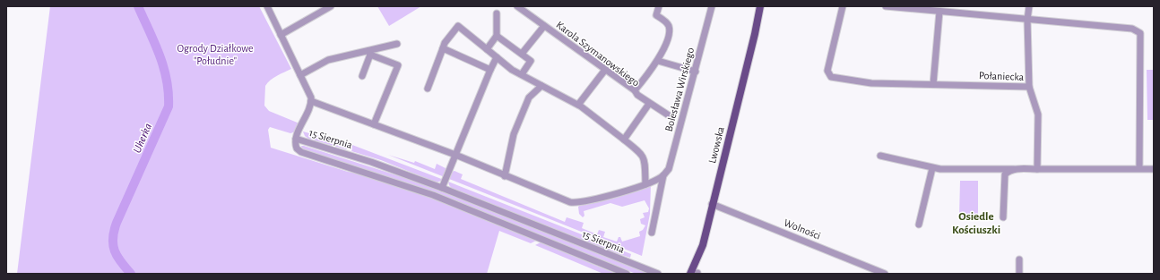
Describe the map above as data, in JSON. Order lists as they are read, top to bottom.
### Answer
{
  "streets": {
    "main road": ["Lwowska"],
    "street": [
      "Karola Szymanowskiego",
      "Połaniecka",
      "Bolesława Wirskiego",
      "15 Sierpnia",
      "Wolności"
    ]
  },
  "crossings": [
    ["Lwowska", "Wolności"]
  ],
  "districts": ["Osiedle Kościuszki"],
  "water": ["Uherka"],
  "parks": ["Ogrody Działkowe \"Południe\""]
}
